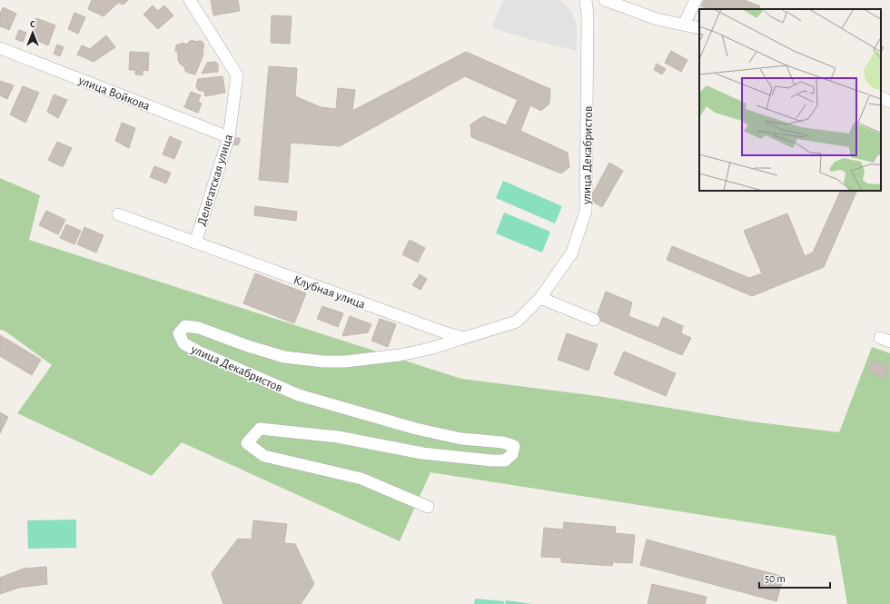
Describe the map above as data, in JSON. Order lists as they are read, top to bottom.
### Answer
{
  "streets": {
    "street": [
      "улица Войкова",
      "улица Декабристов",
      "Делегатская улица",
      "Клубная улица"
    ]
  },
  "crossings": [
    ["улица Войкова", "Делегатская улица"],
    ["улица Декабристов", "Клубная улица"],
    ["Делегатская улица", "Клубная улица"]
  ],
  "scale_bar": "50 m",
  "north": "top"
}
